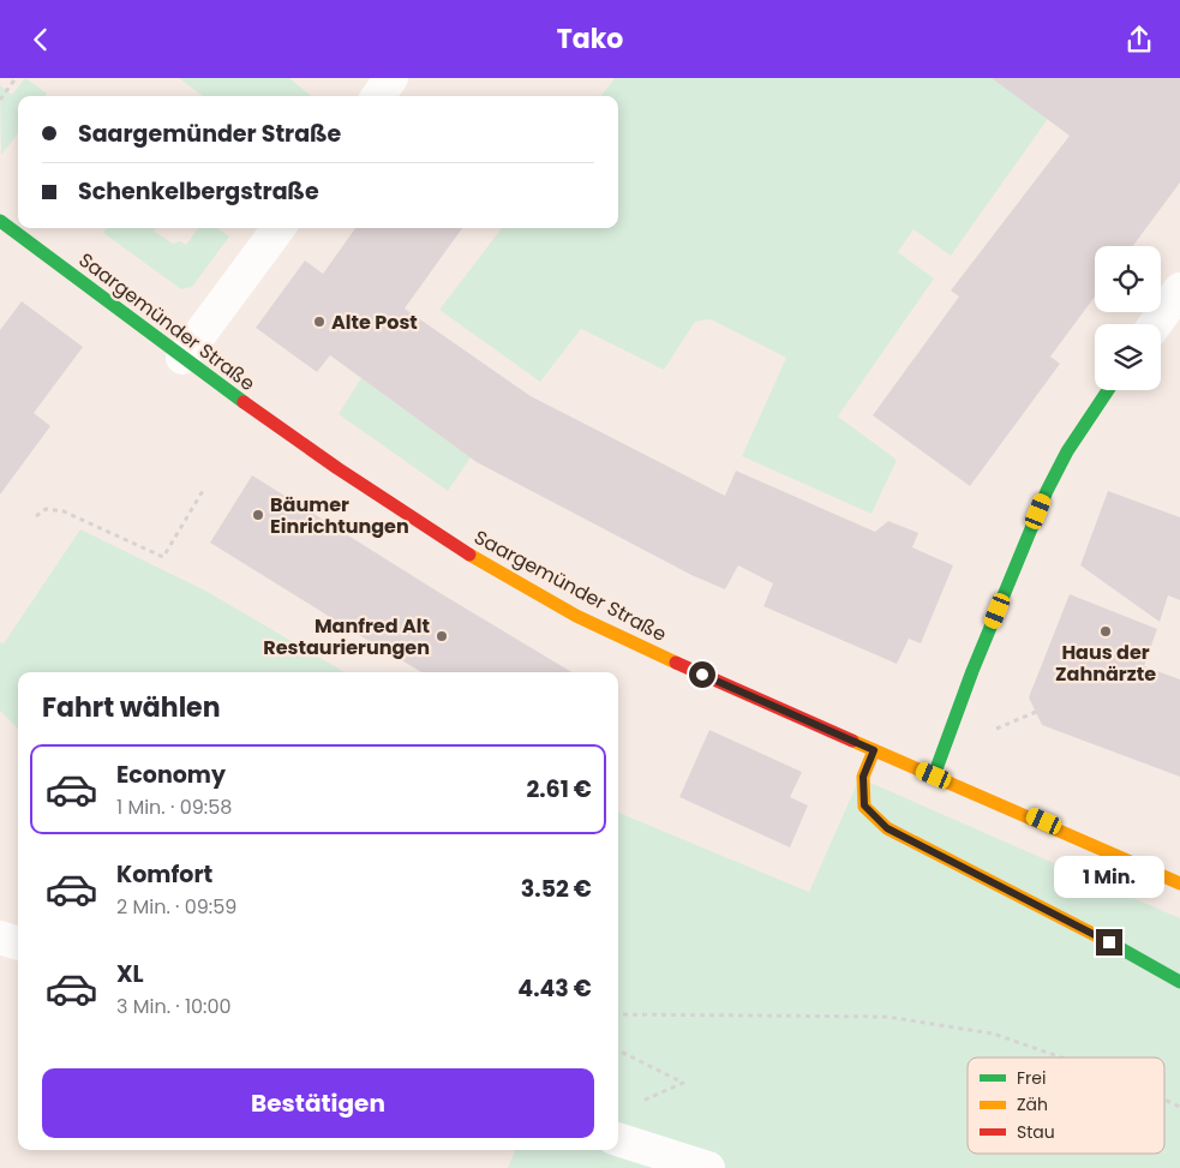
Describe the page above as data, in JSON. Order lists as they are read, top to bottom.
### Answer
{
  "streets": {
    "street": ["Saargemünder Straße"]
  },
  "places": [
    "Alte Post",
    "Bäumer Einrichtungen",
    "Haus der Zahnärzte",
    "Manfred Alt Restaurierungen"
  ],
  "legend": ["Frei", "Zäh", "Stau"],
  "page": {
    "header": "Tako",
    "banner": ["Saargemünder Straße", "Schenkelbergstraße"],
    "heading": "Fahrt wählen",
    "list": [
      {
        "name": "Economy",
        "note": "1 Min. · 09:58",
        "value": "2.61 €"
      },
      {
        "name": "Komfort",
        "note": "2 Min. · 09:59",
        "value": "3.52 €"
      },
      {
        "name": "XL",
        "note": "3 Min. · 10:00",
        "value": "4.43 €"
      }
    ],
    "bubble": "1 Min.",
    "buttons": "Bestätigen"
  }
}
